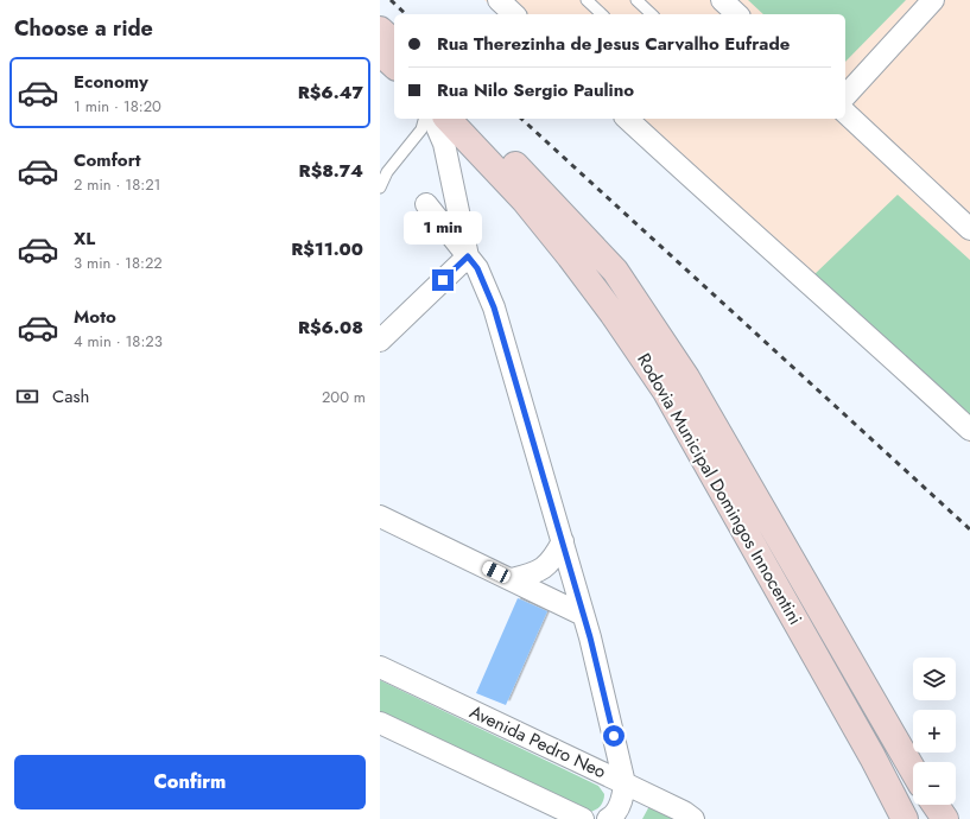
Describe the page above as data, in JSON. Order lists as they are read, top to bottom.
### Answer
{
  "streets": {
    "main road": ["Rodovia Municipal Domingos Innocentini"],
    "street": ["Avenida Pedro Neo"]
  },
  "page": {
    "heading": "Choose a ride",
    "banner": ["Rua Therezinha de Jesus Carvalho Eufrade", "Rua Nilo Sergio Paulino"],
    "list": [
      {
        "name": "Economy",
        "note": "1 min · 18:20",
        "value": "R$6.47"
      },
      {
        "name": "Comfort",
        "note": "2 min · 18:21",
        "value": "R$8.74"
      },
      {
        "name": "XL",
        "note": "3 min · 18:22",
        "value": "R$11.00"
      },
      {
        "name": "Moto",
        "note": "4 min · 18:23",
        "value": "R$6.08"
      }
    ],
    "bubble": "1 min",
    "pay": ["Cash", "200 m"],
    "map_buttons": ["+", "−"],
    "buttons": "Confirm"
  }
}
